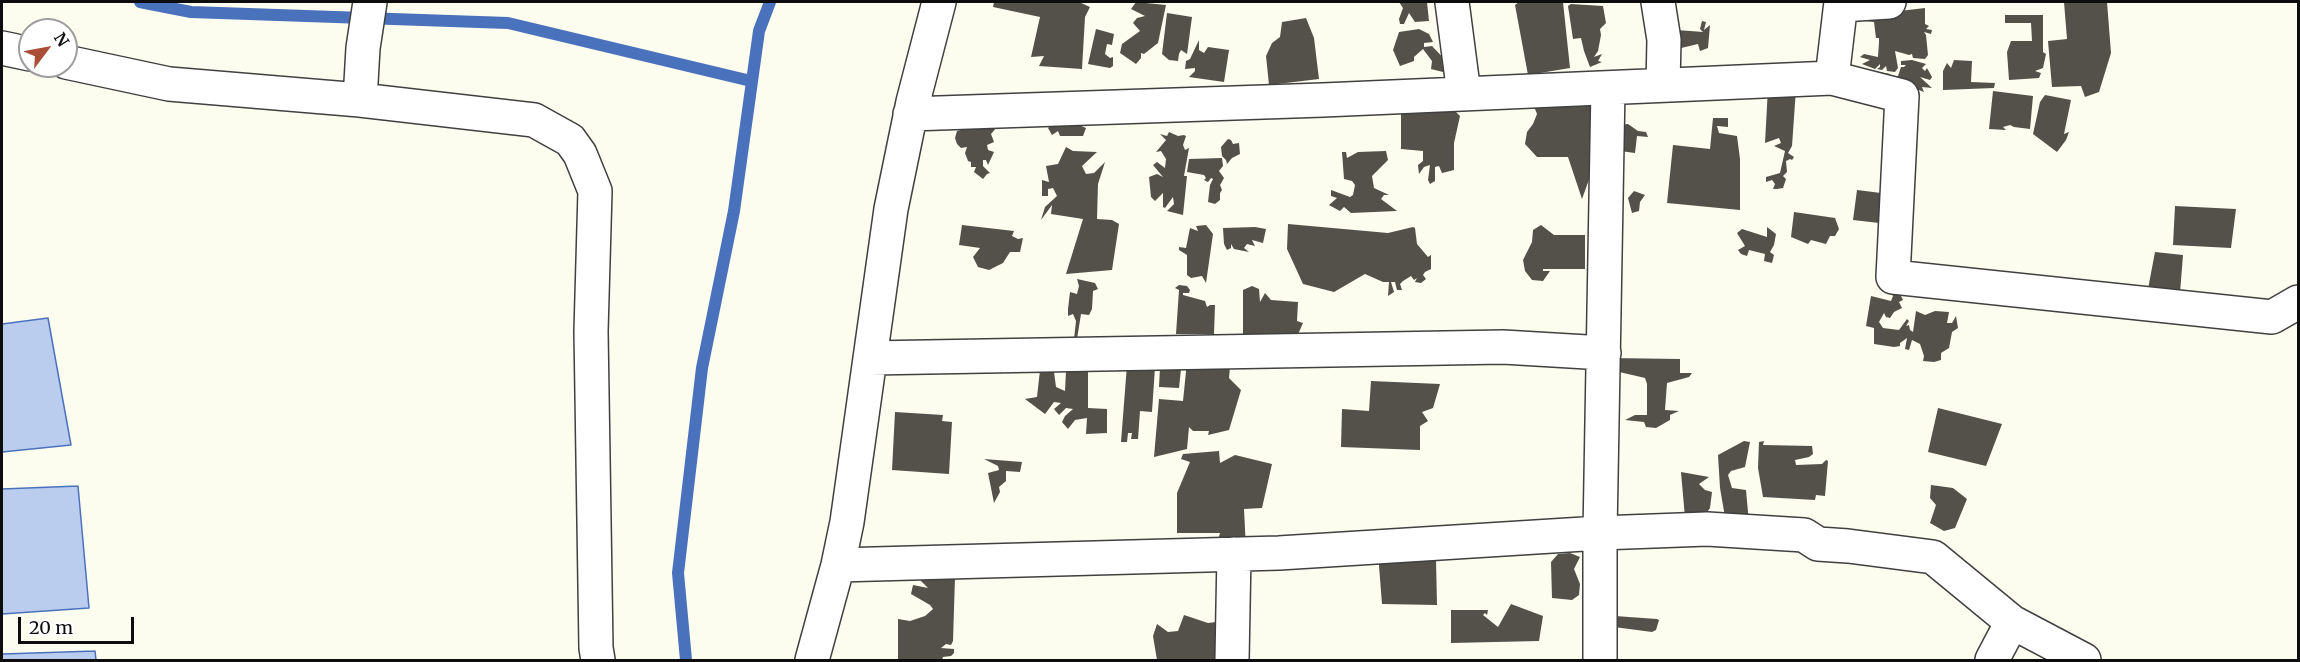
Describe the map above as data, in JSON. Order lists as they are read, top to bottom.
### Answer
{
  "scale_bar": "20 m",
  "north": "top right"
}
